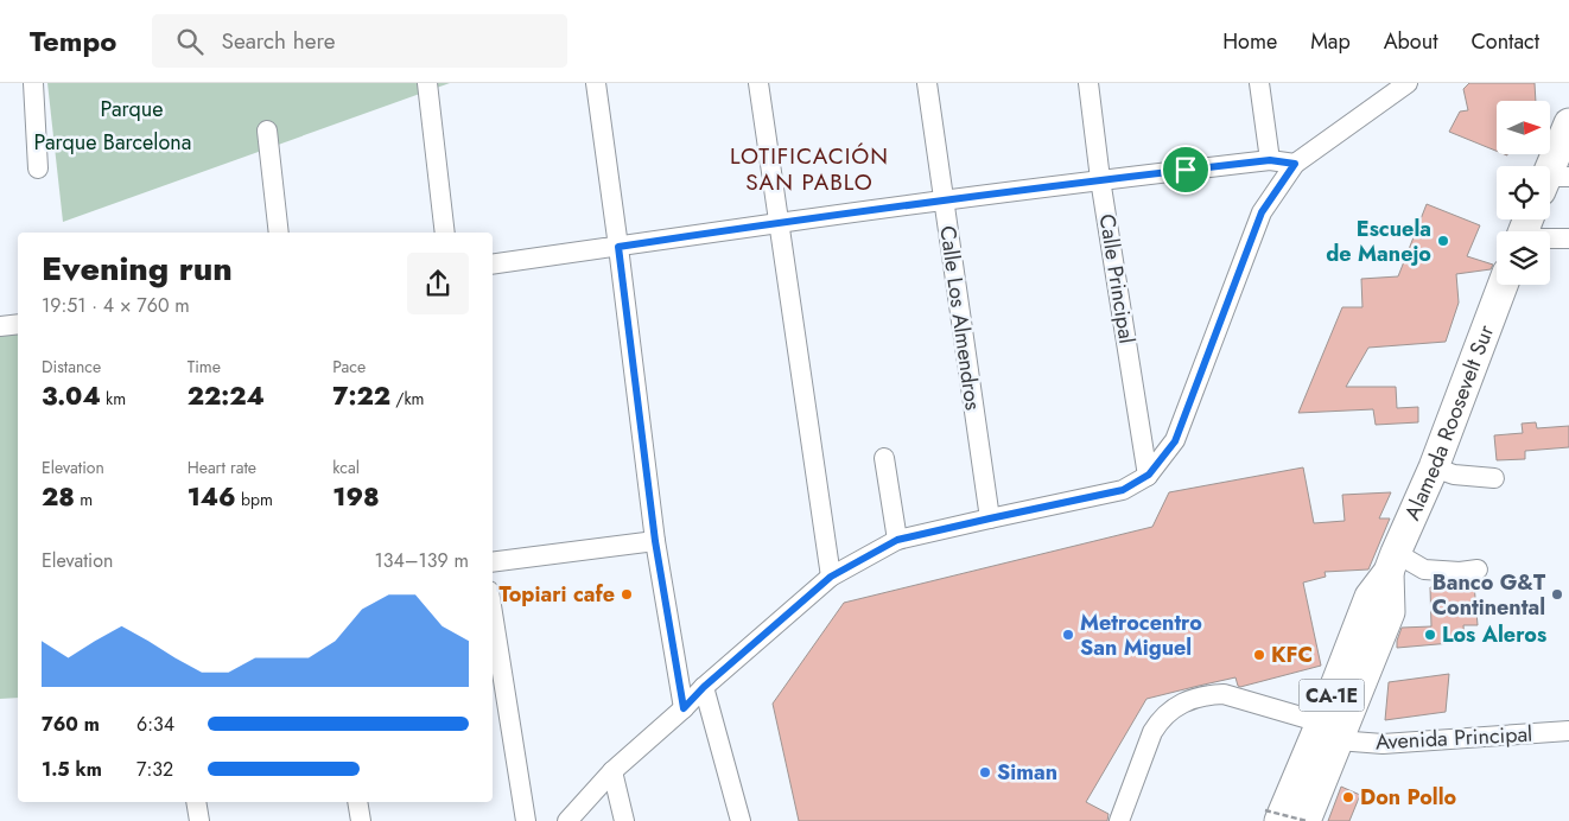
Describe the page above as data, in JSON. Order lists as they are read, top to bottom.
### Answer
{
  "streets": {
    "highway": ["Alameda Roosevelt Sur", "CA-1E"],
    "street": ["Calle Principal", "Calle Los Almendros", "Avenida Principal"]
  },
  "crossings": [
    ["Alameda Roosevelt Sur", "CA-1E"],
    ["CA-1E", "Avenida Principal"]
  ],
  "districts": ["LOTIFICACIÓN SAN PABLO"],
  "parks": ["Parque", "Parque Barcelona"],
  "places": [
    "Escuela de Manejo",
    "Topiari cafe",
    "Banco G&T Continental",
    "Metrocentro San Miguel",
    "Los Aleros",
    "KFC",
    "Siman",
    "Don Pollo"
  ],
  "north": "right",
  "page": {
    "header": "Tempo",
    "search": "Search here",
    "nav": [
      "Home",
      "Map",
      "About",
      "Contact"
    ],
    "heading": ["Evening run", "19:51 · 4 × 760 m"],
    "stats": [
      ["Distance", "3.04 km"],
      ["Time", "22:24"],
      ["Pace", "7:22 /km"],
      ["Elevation", "28 m"],
      ["Heart rate", "146 bpm"],
      ["kcal", "198"]
    ],
    "chart": ["Elevation", "134–139 m"],
    "list": [
      {
        "name": "760 m",
        "note": "6:34"
      },
      {
        "name": "1.5 km",
        "note": "7:32"
      }
    ]
  }
}
